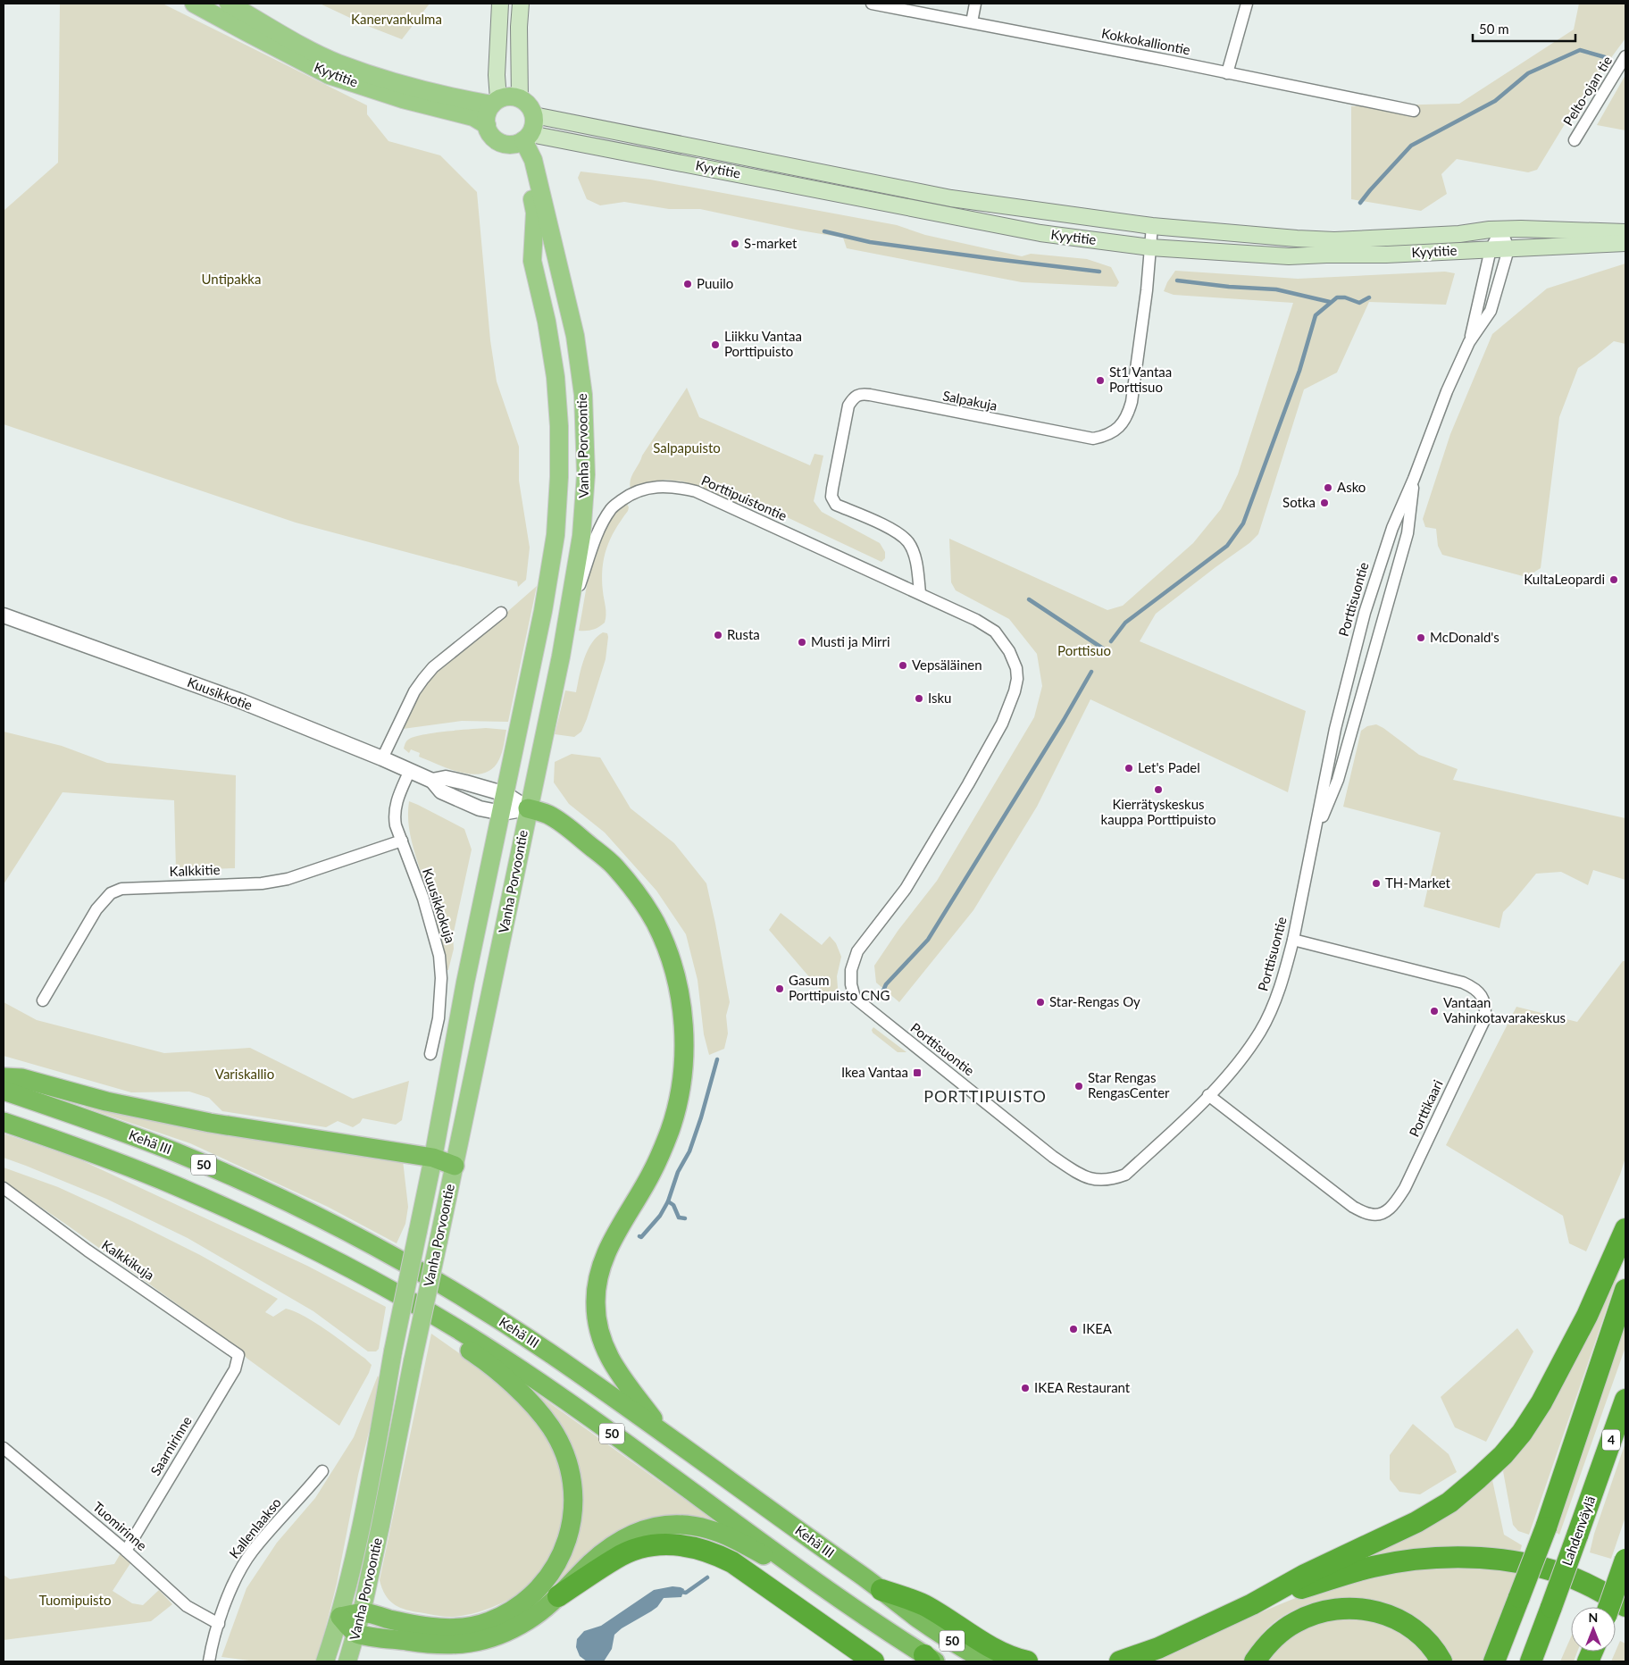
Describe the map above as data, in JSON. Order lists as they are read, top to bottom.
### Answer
{
  "streets": {
    "highway": [
      "Kehä III",
      "50",
      "4",
      "Lahdenväylä"
    ],
    "main road": ["Kyytitie", "Vanha Porvoontie"],
    "street": [
      "Kokkokalliontie",
      "Pelto-ojan tie",
      "Salpakuja",
      "Porttipuistontie",
      "Porttisuontie",
      "Kuusikkotie",
      "Kalkkitie",
      "Kuusikkokuja",
      "Porttikaari",
      "Kalkkikuja",
      "Saarnirinne",
      "Tuomirinne",
      "Kallenlaakso"
    ]
  },
  "crossings": [
    ["Kyytitie", "Salpakuja"],
    ["Kyytitie", "Vanha Porvoontie"],
    ["Kyytitie", "Porttisuontie"],
    ["Salpakuja", "Porttipuistontie"],
    ["Salpakuja", "Porttisuontie"],
    ["Vanha Porvoontie", "Porttipuistontie"],
    ["Vanha Porvoontie", "Kuusikkotie"],
    ["Porttipuistontie", "Porttisuontie"],
    ["Porttisuontie", "Porttikaari"],
    ["Kuusikkotie", "Kuusikkokuja"],
    ["Kalkkitie", "Kuusikkokuja"],
    ["Kalkkikuja", "Saarnirinne"],
    ["Saarnirinne", "Tuomirinne"],
    ["Tuomirinne", "Kallenlaakso"]
  ],
  "districts": ["PORTTIPUISTO"],
  "parks": [
    "Kanervankulma",
    "Untipakka",
    "Salpapuisto",
    "Porttisuo",
    "Variskallio",
    "Tuomipuisto"
  ],
  "places": {
    "other": [
      "S-market",
      "Puuilo",
      "Liikku Vantaa Porttipuisto",
      "St1 Vantaa Porttisuo",
      "Asko",
      "Sotka",
      "KultaLeopardi",
      "Rusta",
      "McDonald's",
      "Musti ja Mirri",
      "Vepsäläinen",
      "Isku",
      "Let's Padel",
      "Kierrätyskeskus kauppa Porttipuisto",
      "TH-Market",
      "Gasum Porttipuisto CNG",
      "Star-Rengas Oy",
      "Vantaan Vahinkotavarakeskus",
      "Star Rengas RengasCenter",
      "IKEA",
      "IKEA Restaurant"
    ],
    "transit": ["Ikea Vantaa"]
  },
  "scale_bar": "50 m",
  "north": "top"
}
